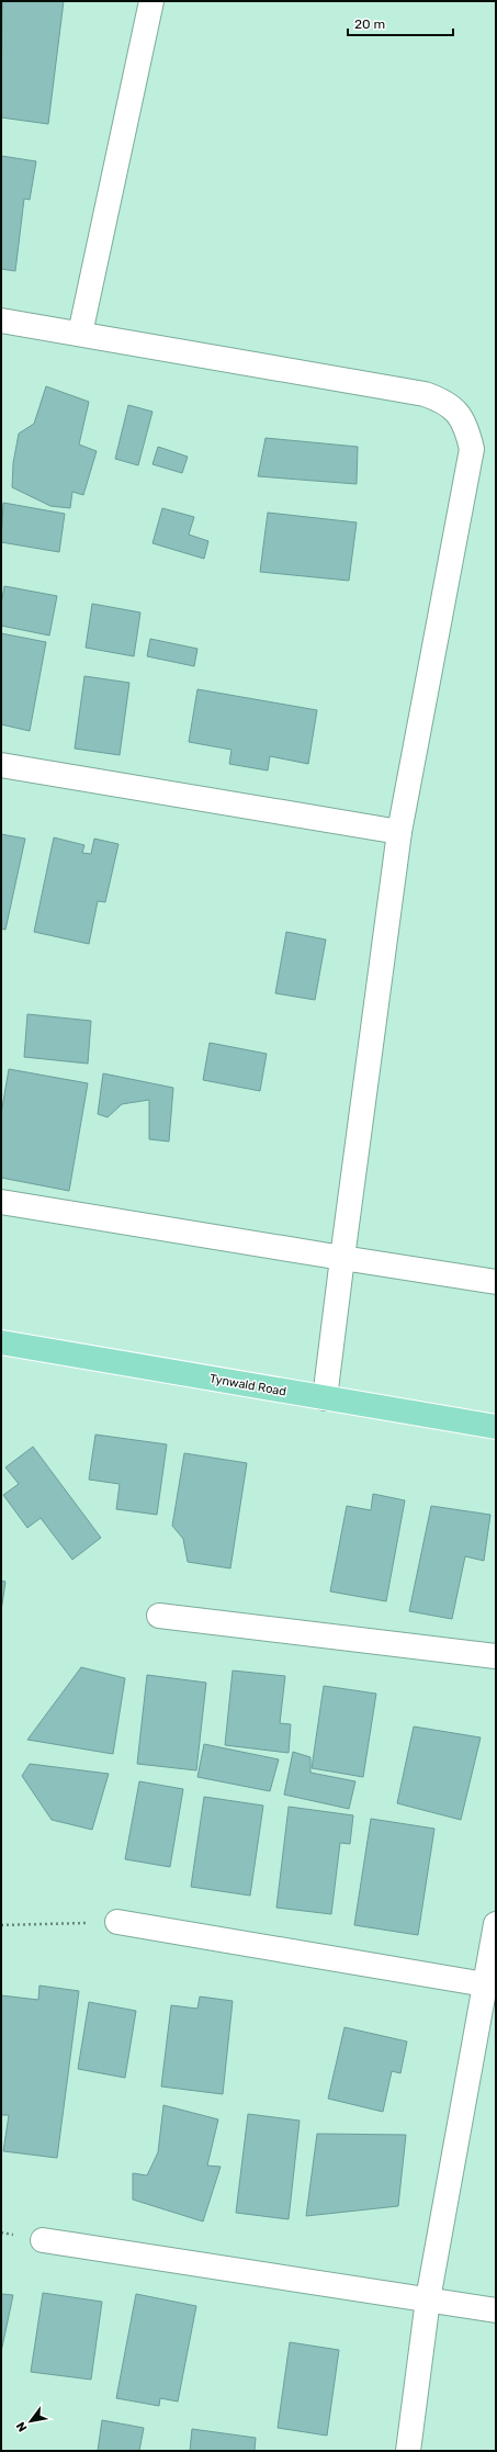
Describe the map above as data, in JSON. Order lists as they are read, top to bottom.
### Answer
{
  "streets": {
    "main road": ["Tynwald Road"]
  },
  "scale_bar": "20 m",
  "north": "bottom left"
}
